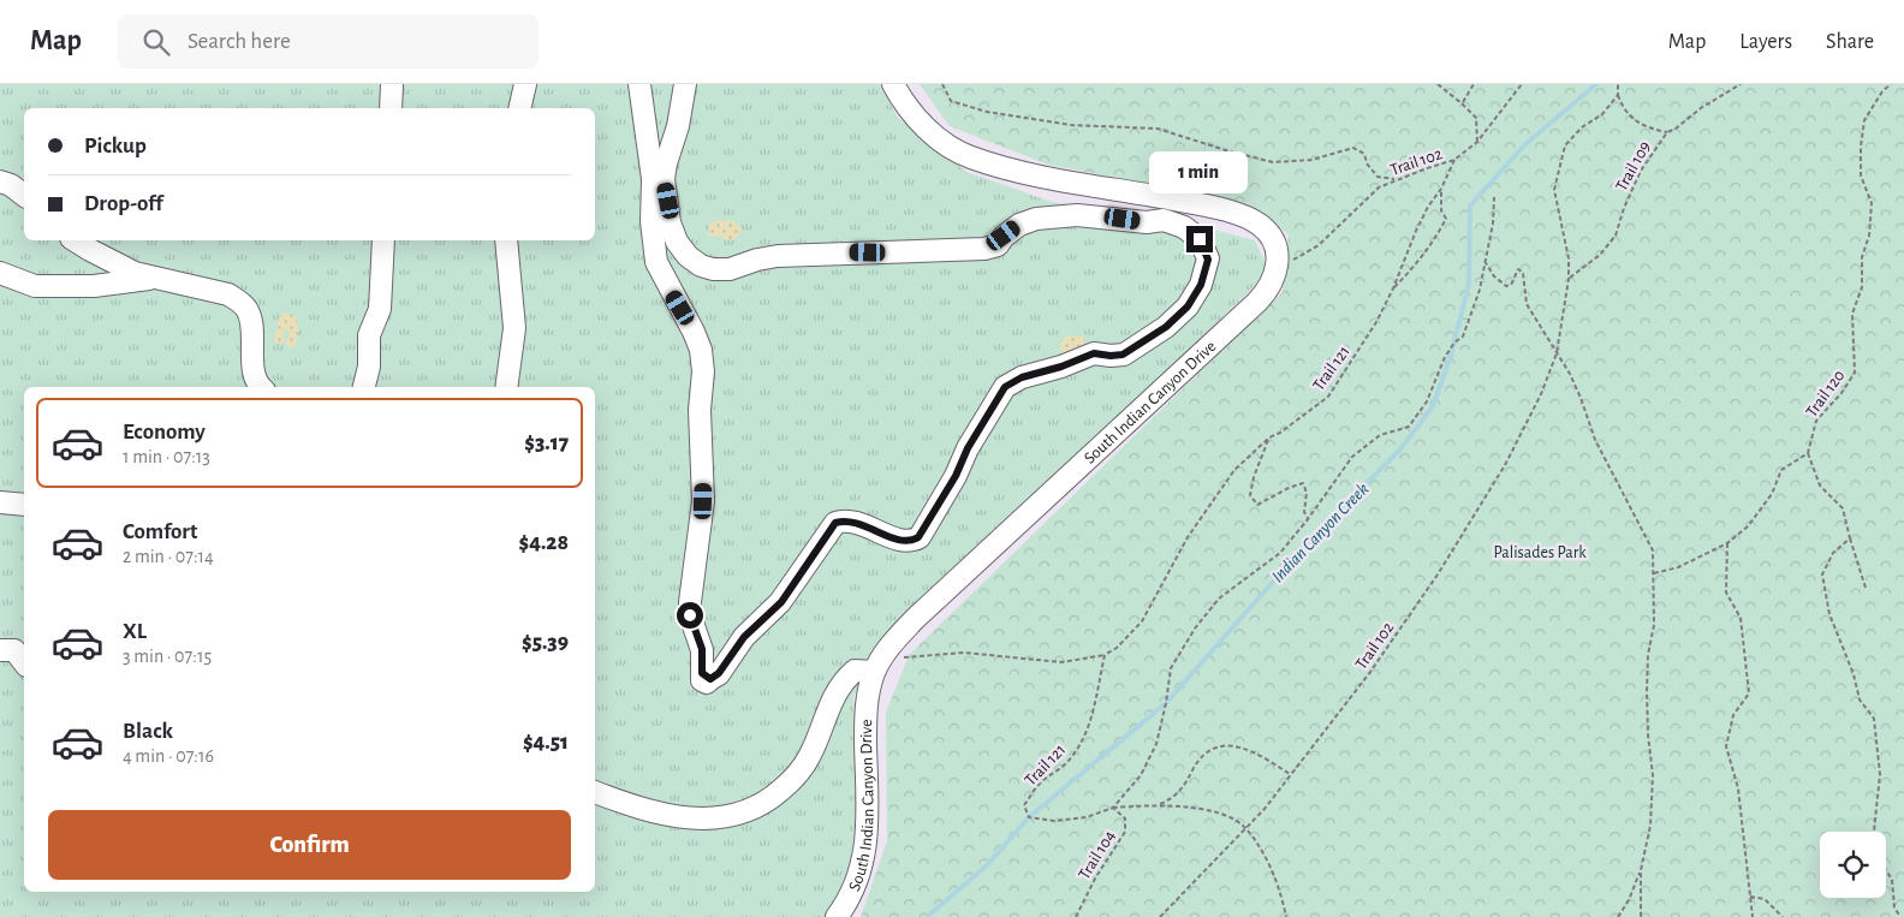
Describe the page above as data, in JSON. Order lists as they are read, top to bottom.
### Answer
{
  "streets": {
    "street": ["South Indian Canyon Drive"],
    "path": [
      "Trail 102",
      "Trail 109",
      "Trail 121",
      "Trail 120",
      "Trail 104"
    ]
  },
  "crossings": [
    ["Trail 102", "Trail 109"],
    ["Trail 102", "Trail 121"],
    ["Trail 102", "South Indian Canyon Drive"],
    ["Trail 121", "Trail 104"]
  ],
  "water": ["Indian Canyon Creek"],
  "parks": ["Palisades Park"],
  "page": {
    "header": "Map",
    "search": "Search here",
    "nav": ["Map", "Layers", "Share"],
    "banner": ["Pickup", "Drop-off"],
    "bubble": "1 min",
    "list": [
      {
        "name": "Economy",
        "note": "1 min · 07:13",
        "value": "$3.17"
      },
      {
        "name": "Comfort",
        "note": "2 min · 07:14",
        "value": "$4.28"
      },
      {
        "name": "XL",
        "note": "3 min · 07:15",
        "value": "$5.39"
      },
      {
        "name": "Black",
        "note": "4 min · 07:16",
        "value": "$4.51"
      }
    ],
    "buttons": "Confirm"
  }
}
